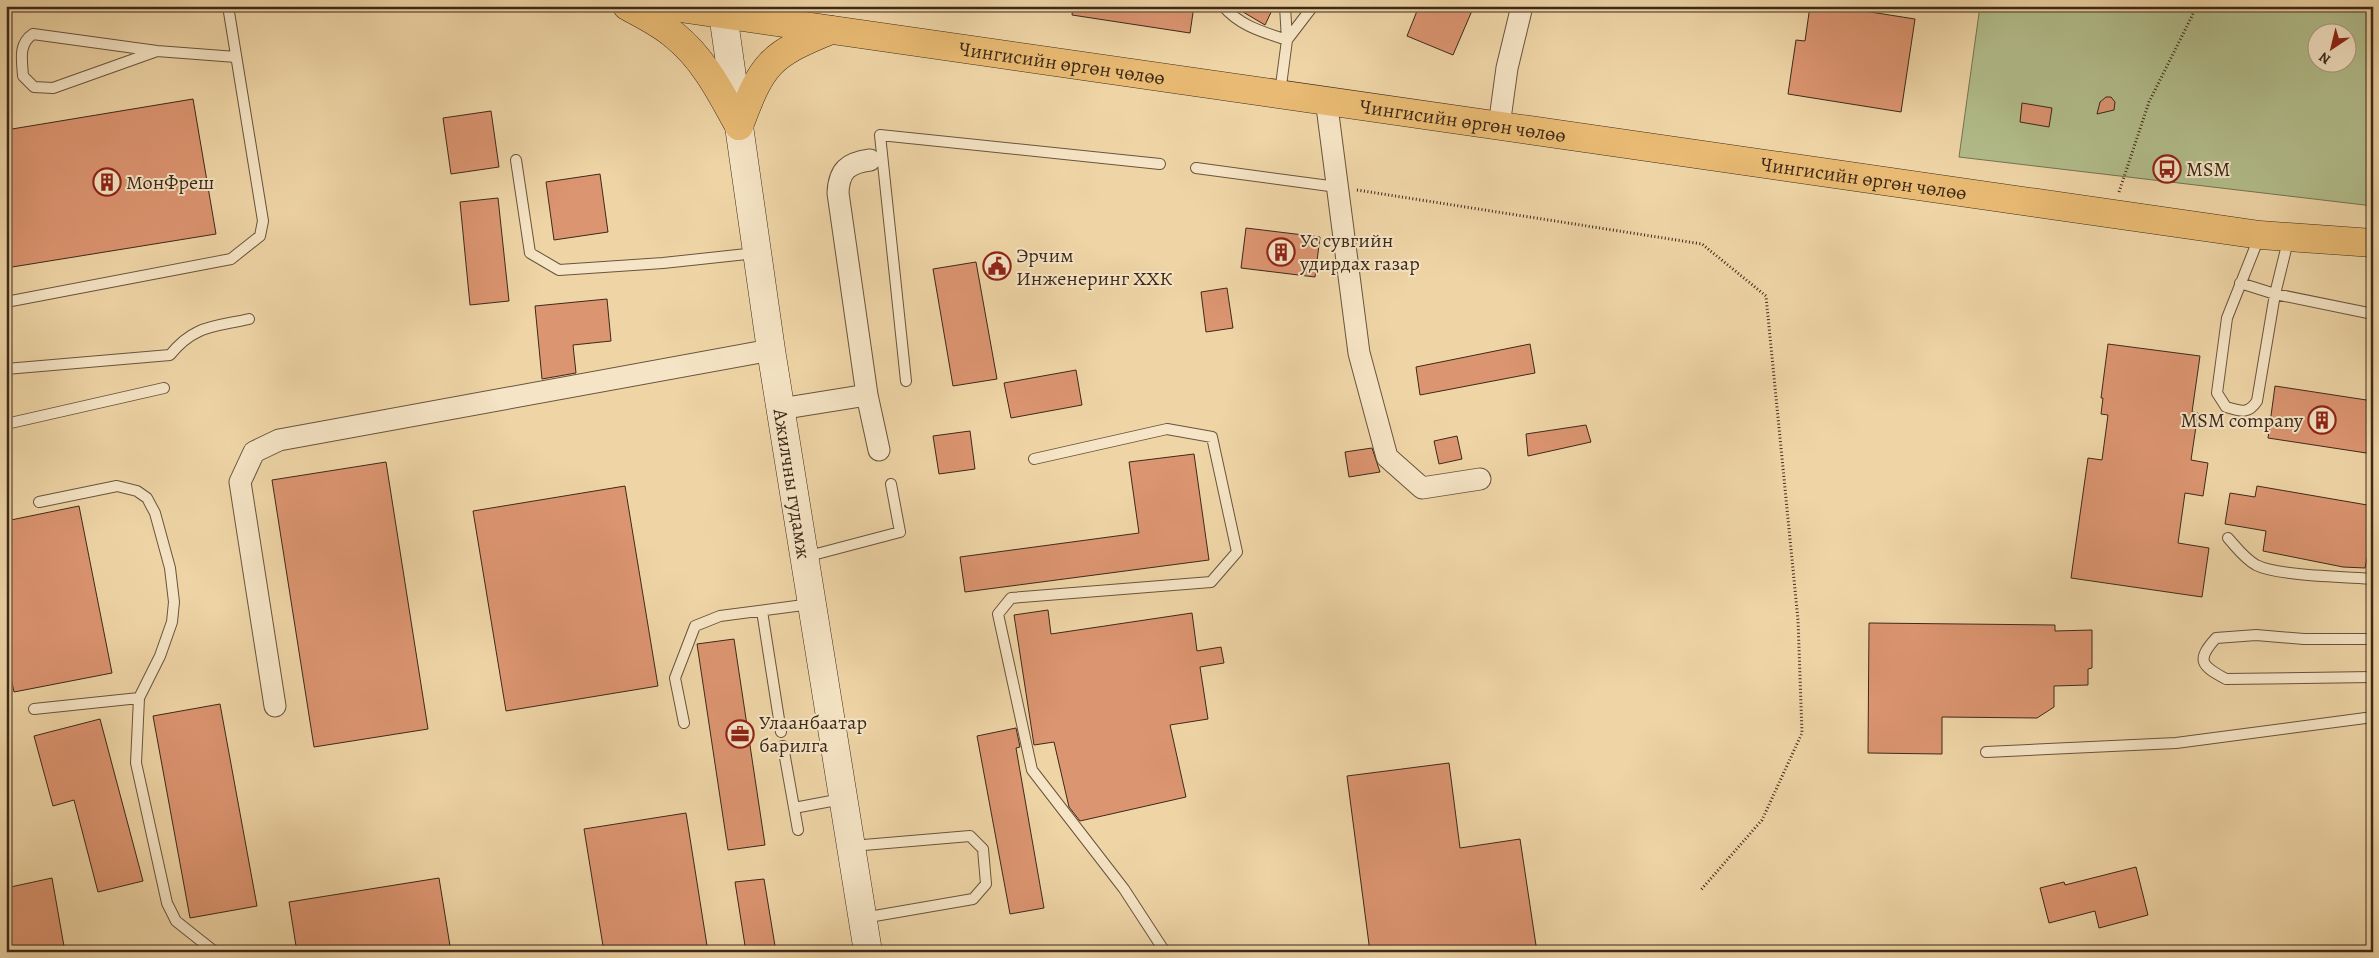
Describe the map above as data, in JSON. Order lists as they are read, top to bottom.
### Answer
{
  "streets": {
    "highway": ["Чингисийн өргөн чөлөө"],
    "main road": ["Ажилчны гудамж"]
  },
  "crossings": [
    ["Чингисийн өргөн чөлөө", "Ажилчны гудамж"]
  ],
  "places": {
    "bus stop": ["MSM"],
    "building": ["МонФреш", "Ус сувгийн удирдах газар", "MSM company"],
    "public building": ["Эрчим Инженеринг ХХК"],
    "office": ["Улаанбаатар барилга"]
  },
  "north": "bottom left"
}
